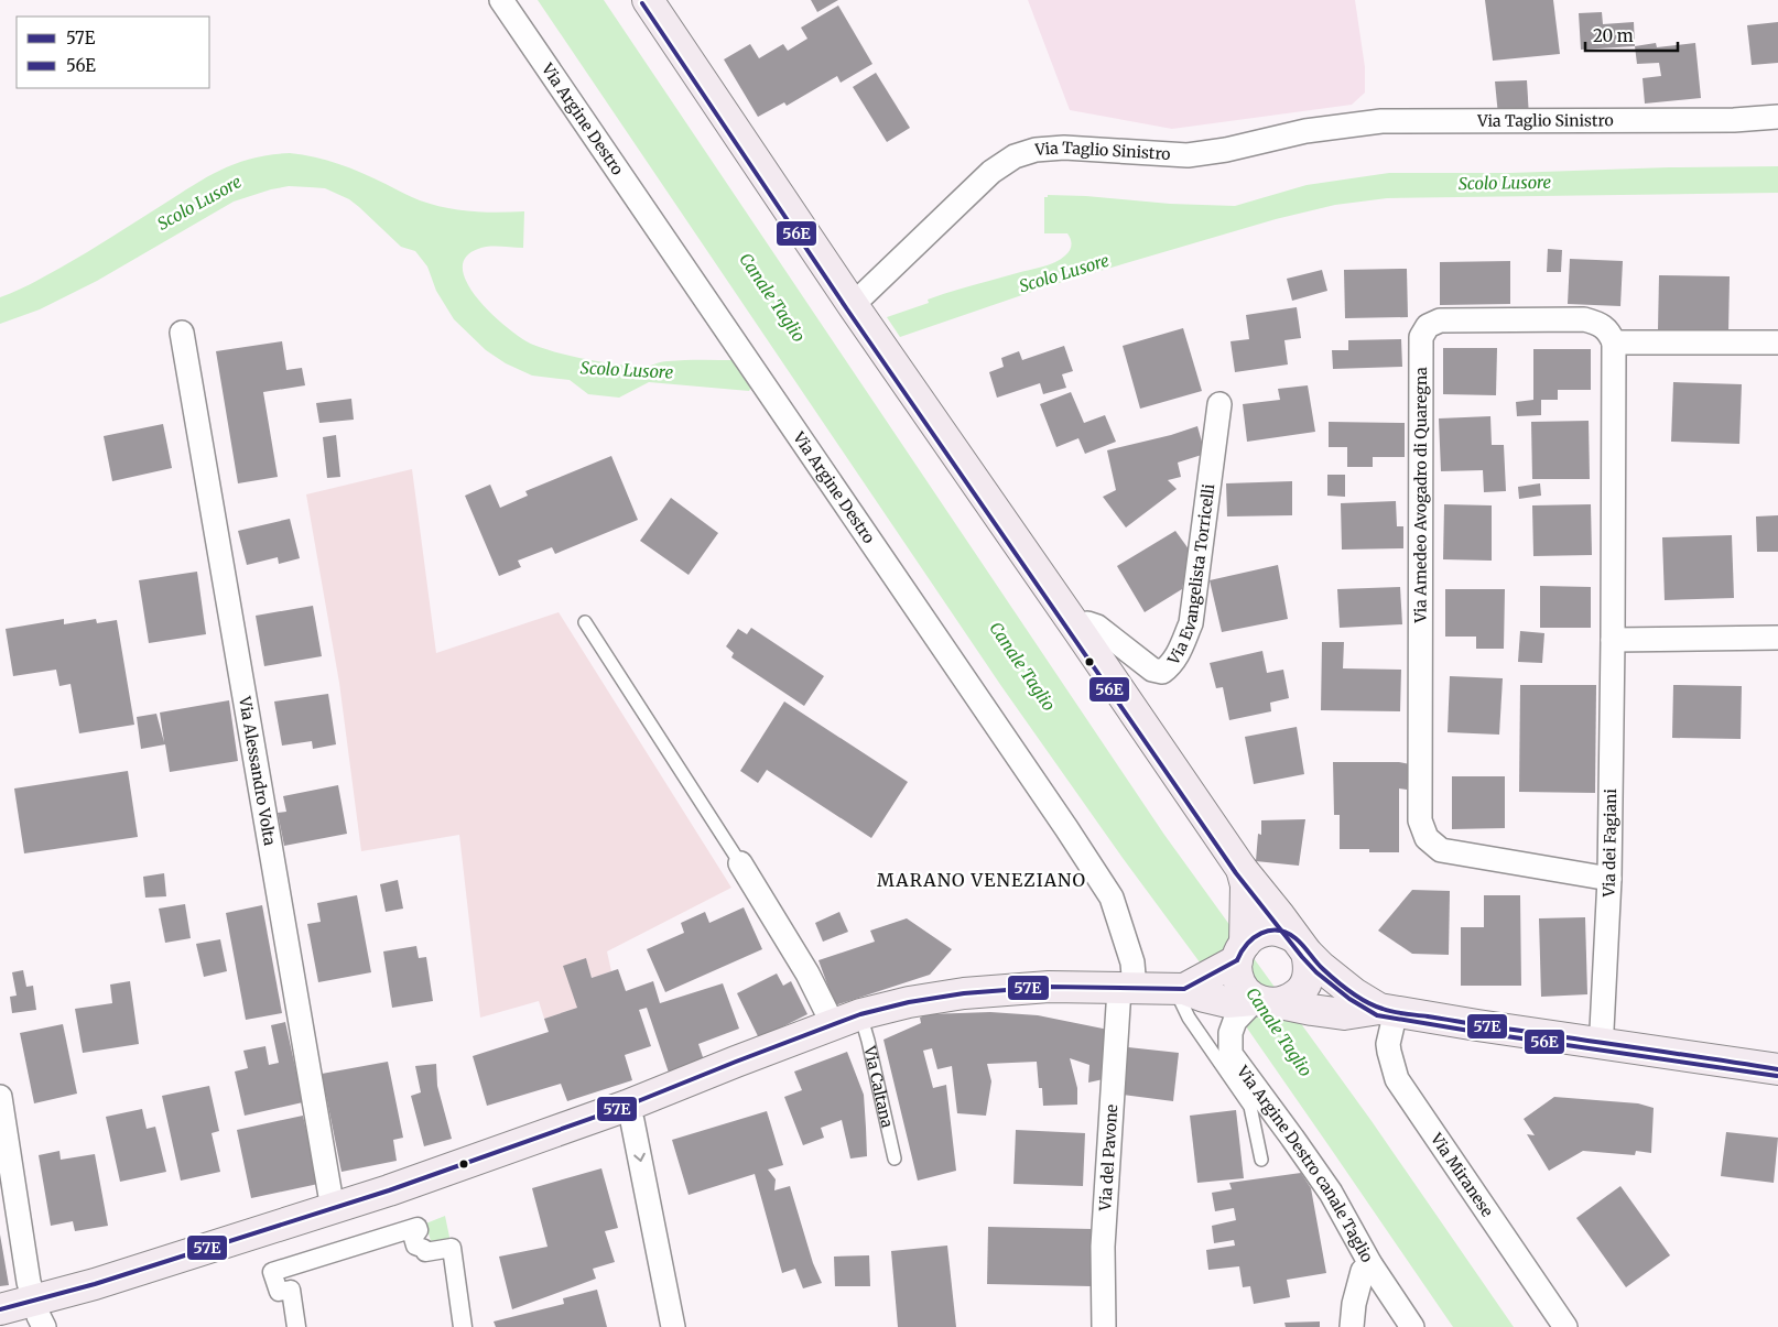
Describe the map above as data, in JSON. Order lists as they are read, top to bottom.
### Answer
{
  "streets": {
    "street": [
      "Via Argine Destro",
      "Via Taglio Sinistro",
      "Via Amedeo Avogadro di Quaregna",
      "Via Evangelista Torricelli",
      "Via Alessandro Volta",
      "Via dei Fagiani",
      "Via del Pavone",
      "Via Argine Destro canale Taglio",
      "Via Miranese"
    ],
    "lane": ["Via Caltana"]
  },
  "crossings": [
    ["Via Argine Destro", "Via del Pavone"],
    ["Via Amedeo Avogadro di Quaregna", "Via dei Fagiani"]
  ],
  "districts": ["MARANO VENEZIANO"],
  "water": ["Scolo Lusore", "Canale Taglio"],
  "lines": ["transit line 56E", "transit line 57E"],
  "legend": ["57E", "56E"],
  "scale_bar": "20 m"
}
